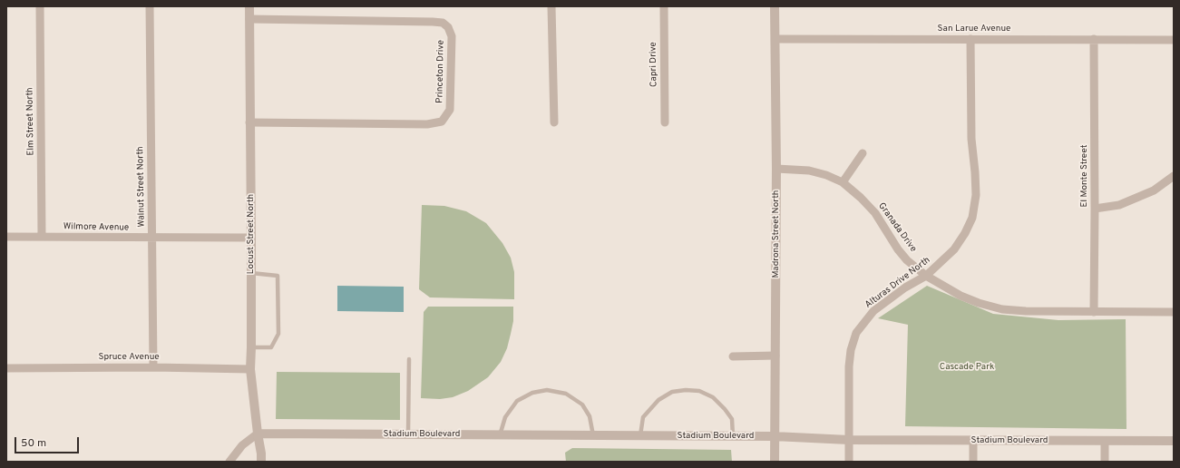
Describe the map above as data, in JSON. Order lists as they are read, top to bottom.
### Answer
{
  "streets": {
    "street": [
      "San Larue Avenue",
      "Capri Drive",
      "Princeton Drive",
      "Elm Street North",
      "El Monte Street",
      "Walnut Street North",
      "Wilmore Avenue",
      "Granada Drive",
      "Locust Street North",
      "Madrona Street North",
      "Alturas Drive North",
      "Spruce Avenue",
      "Stadium Boulevard"
    ]
  },
  "crossings": [
    ["San Larue Avenue", "El Monte Street"],
    ["San Larue Avenue", "Madrona Street North"],
    ["San Larue Avenue", "Alturas Drive North"],
    ["Princeton Drive", "Locust Street North"],
    ["Elm Street North", "Wilmore Avenue"],
    ["El Monte Street", "Granada Drive"],
    ["Walnut Street North", "Wilmore Avenue"],
    ["Walnut Street North", "Spruce Avenue"],
    ["Wilmore Avenue", "Locust Street North"],
    ["Granada Drive", "Madrona Street North"],
    ["Granada Drive", "Alturas Drive North"],
    ["Locust Street North", "Spruce Avenue"],
    ["Locust Street North", "Stadium Boulevard"],
    ["Madrona Street North", "Stadium Boulevard"],
    ["Alturas Drive North", "Stadium Boulevard"]
  ],
  "parks": ["Cascade Park"],
  "scale_bar": "50 m"
}
